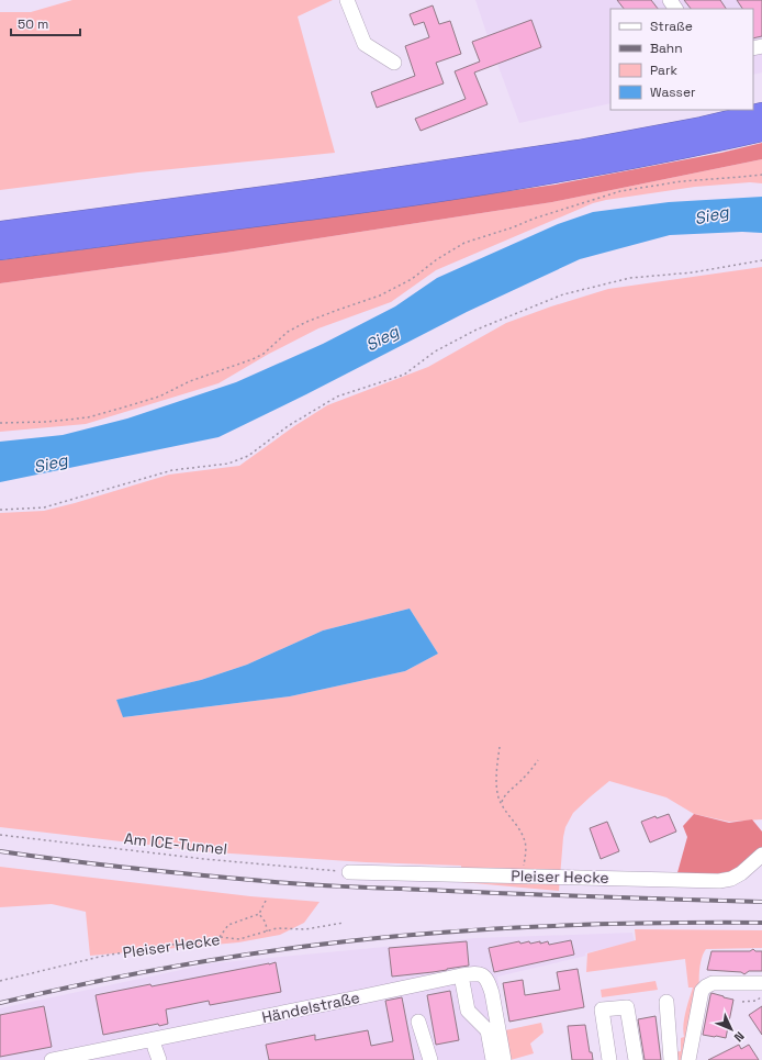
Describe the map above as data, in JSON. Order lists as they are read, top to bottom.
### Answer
{
  "streets": {
    "street": ["Pleiser Hecke", "Händelstraße"],
    "path": ["Am ICE-Tunnel"]
  },
  "crossings": [
    ["Am ICE-Tunnel", "Pleiser Hecke"]
  ],
  "water": ["Sieg"],
  "legend": [
    "Straße",
    "Bahn",
    "Park",
    "Wasser"
  ],
  "scale_bar": "50 m",
  "north": "bottom right"
}
